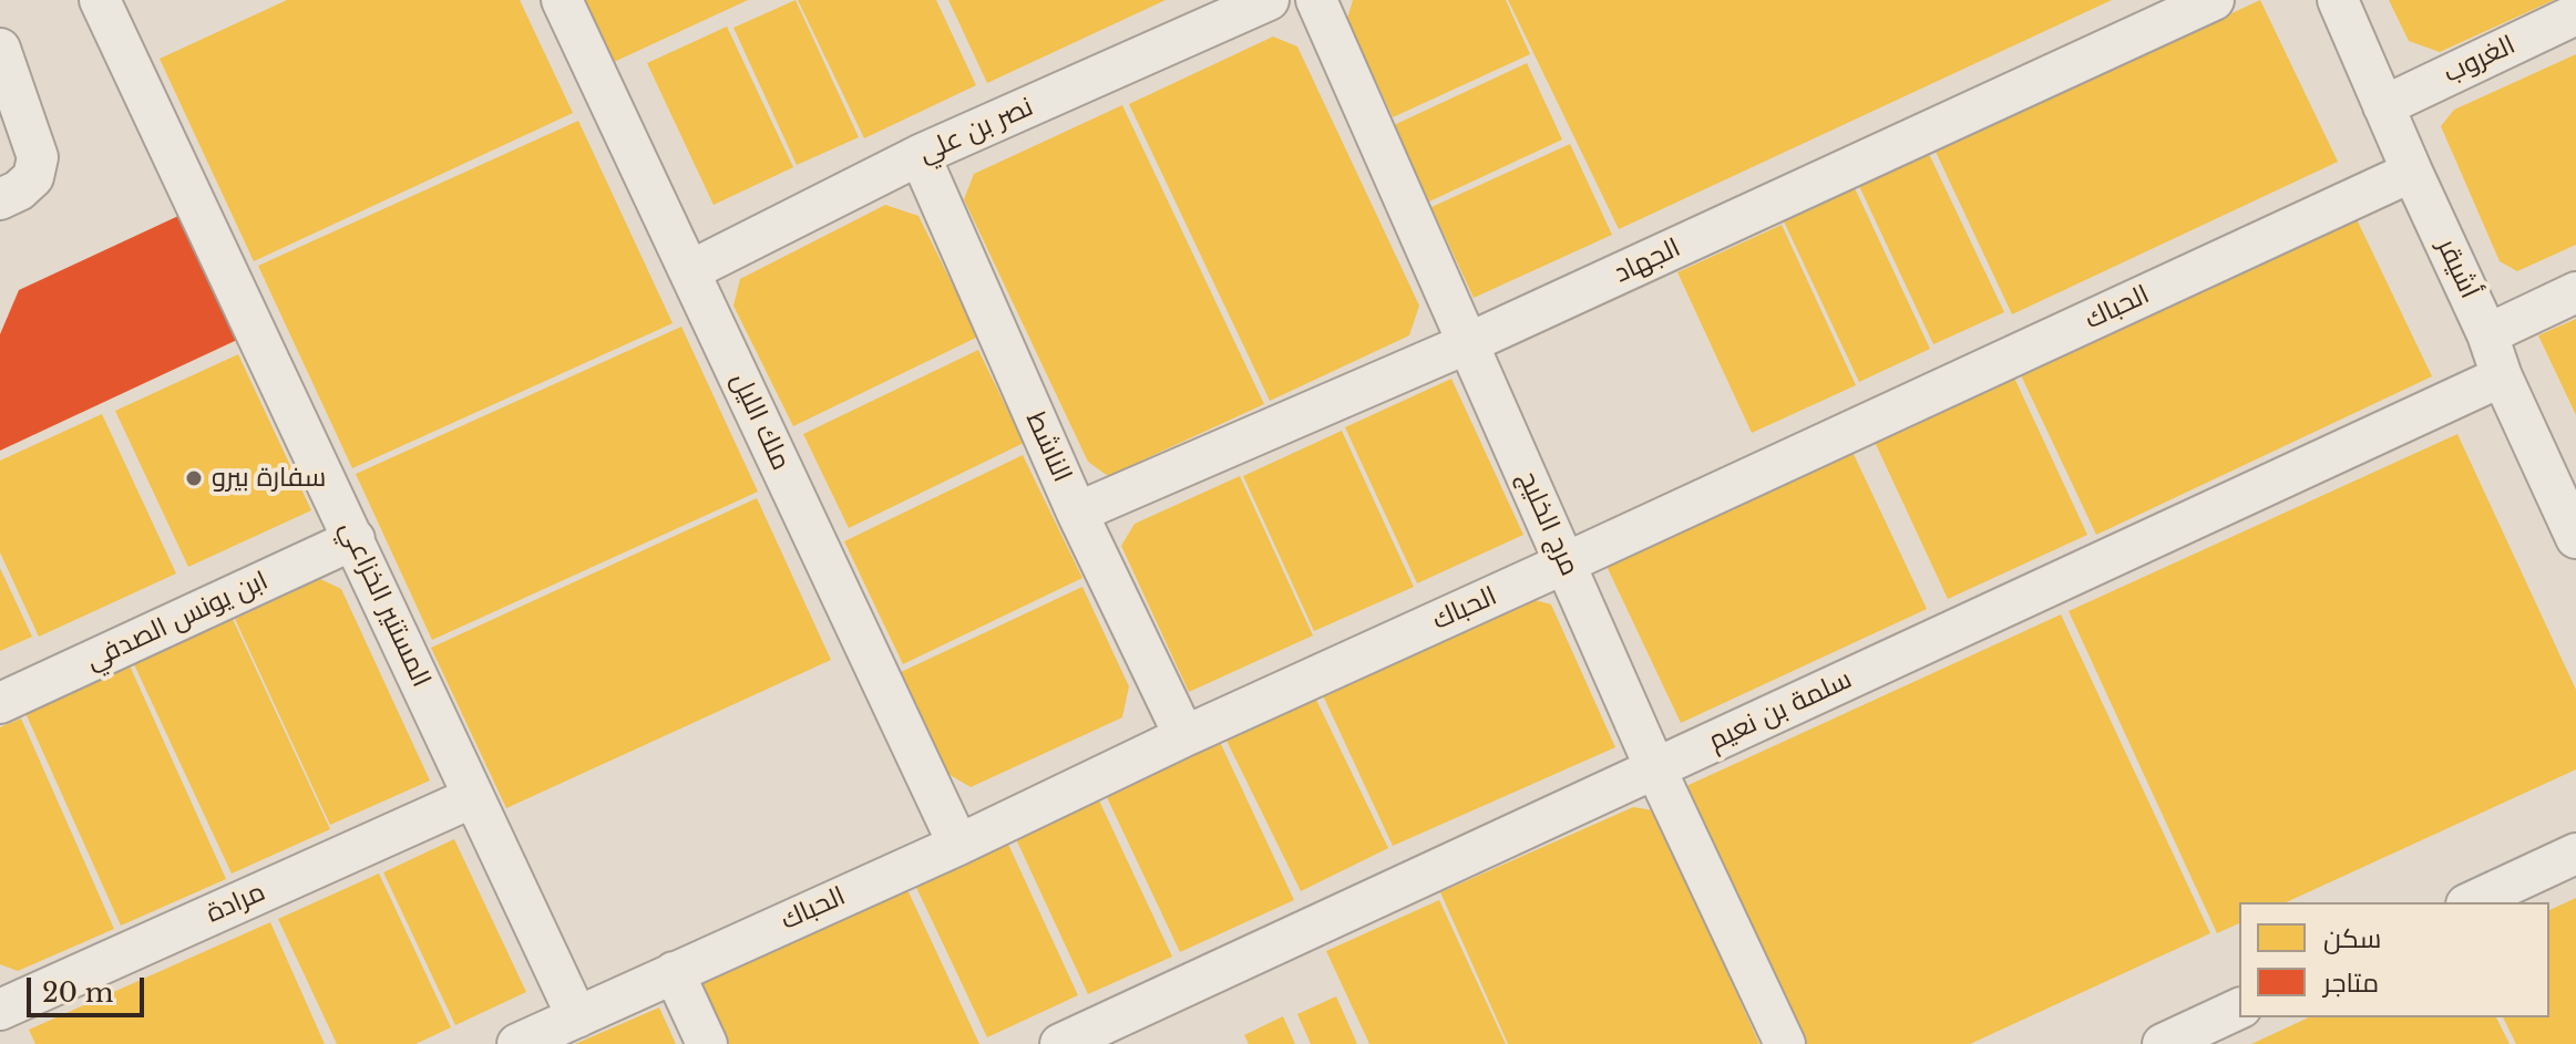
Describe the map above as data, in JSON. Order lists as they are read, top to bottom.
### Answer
{
  "streets": {
    "street": [
      "الغروب",
      "نصر بن علي",
      "الجهاد",
      "أشيقر",
      "الحباك",
      "ملك الليل",
      "الناشط",
      "مرج الخليج",
      "المستنير الخزاعي",
      "ابن يونس الصدفي",
      "سلمة بن نعيم",
      "مرادة"
    ]
  },
  "crossings": [
    ["الغروب", "أشيقر"],
    ["نصر بن علي", "ملك الليل"],
    ["نصر بن علي", "الناشط"],
    ["الجهاد", "الناشط"],
    ["الجهاد", "مرج الخليج"],
    ["أشيقر", "الحباك"],
    ["أشيقر", "سلمة بن نعيم"],
    ["الحباك", "ملك الليل"],
    ["الحباك", "الناشط"],
    ["الحباك", "مرج الخليج"],
    ["الحباك", "المستنير الخزاعي"],
    ["مرج الخليج", "سلمة بن نعيم"],
    ["المستنير الخزاعي", "ابن يونس الصدفي"],
    ["المستنير الخزاعي", "مرادة"]
  ],
  "places": ["سفارة بيرو"],
  "legend": ["سكن", "متاجر"],
  "scale_bar": "20 m"
}
